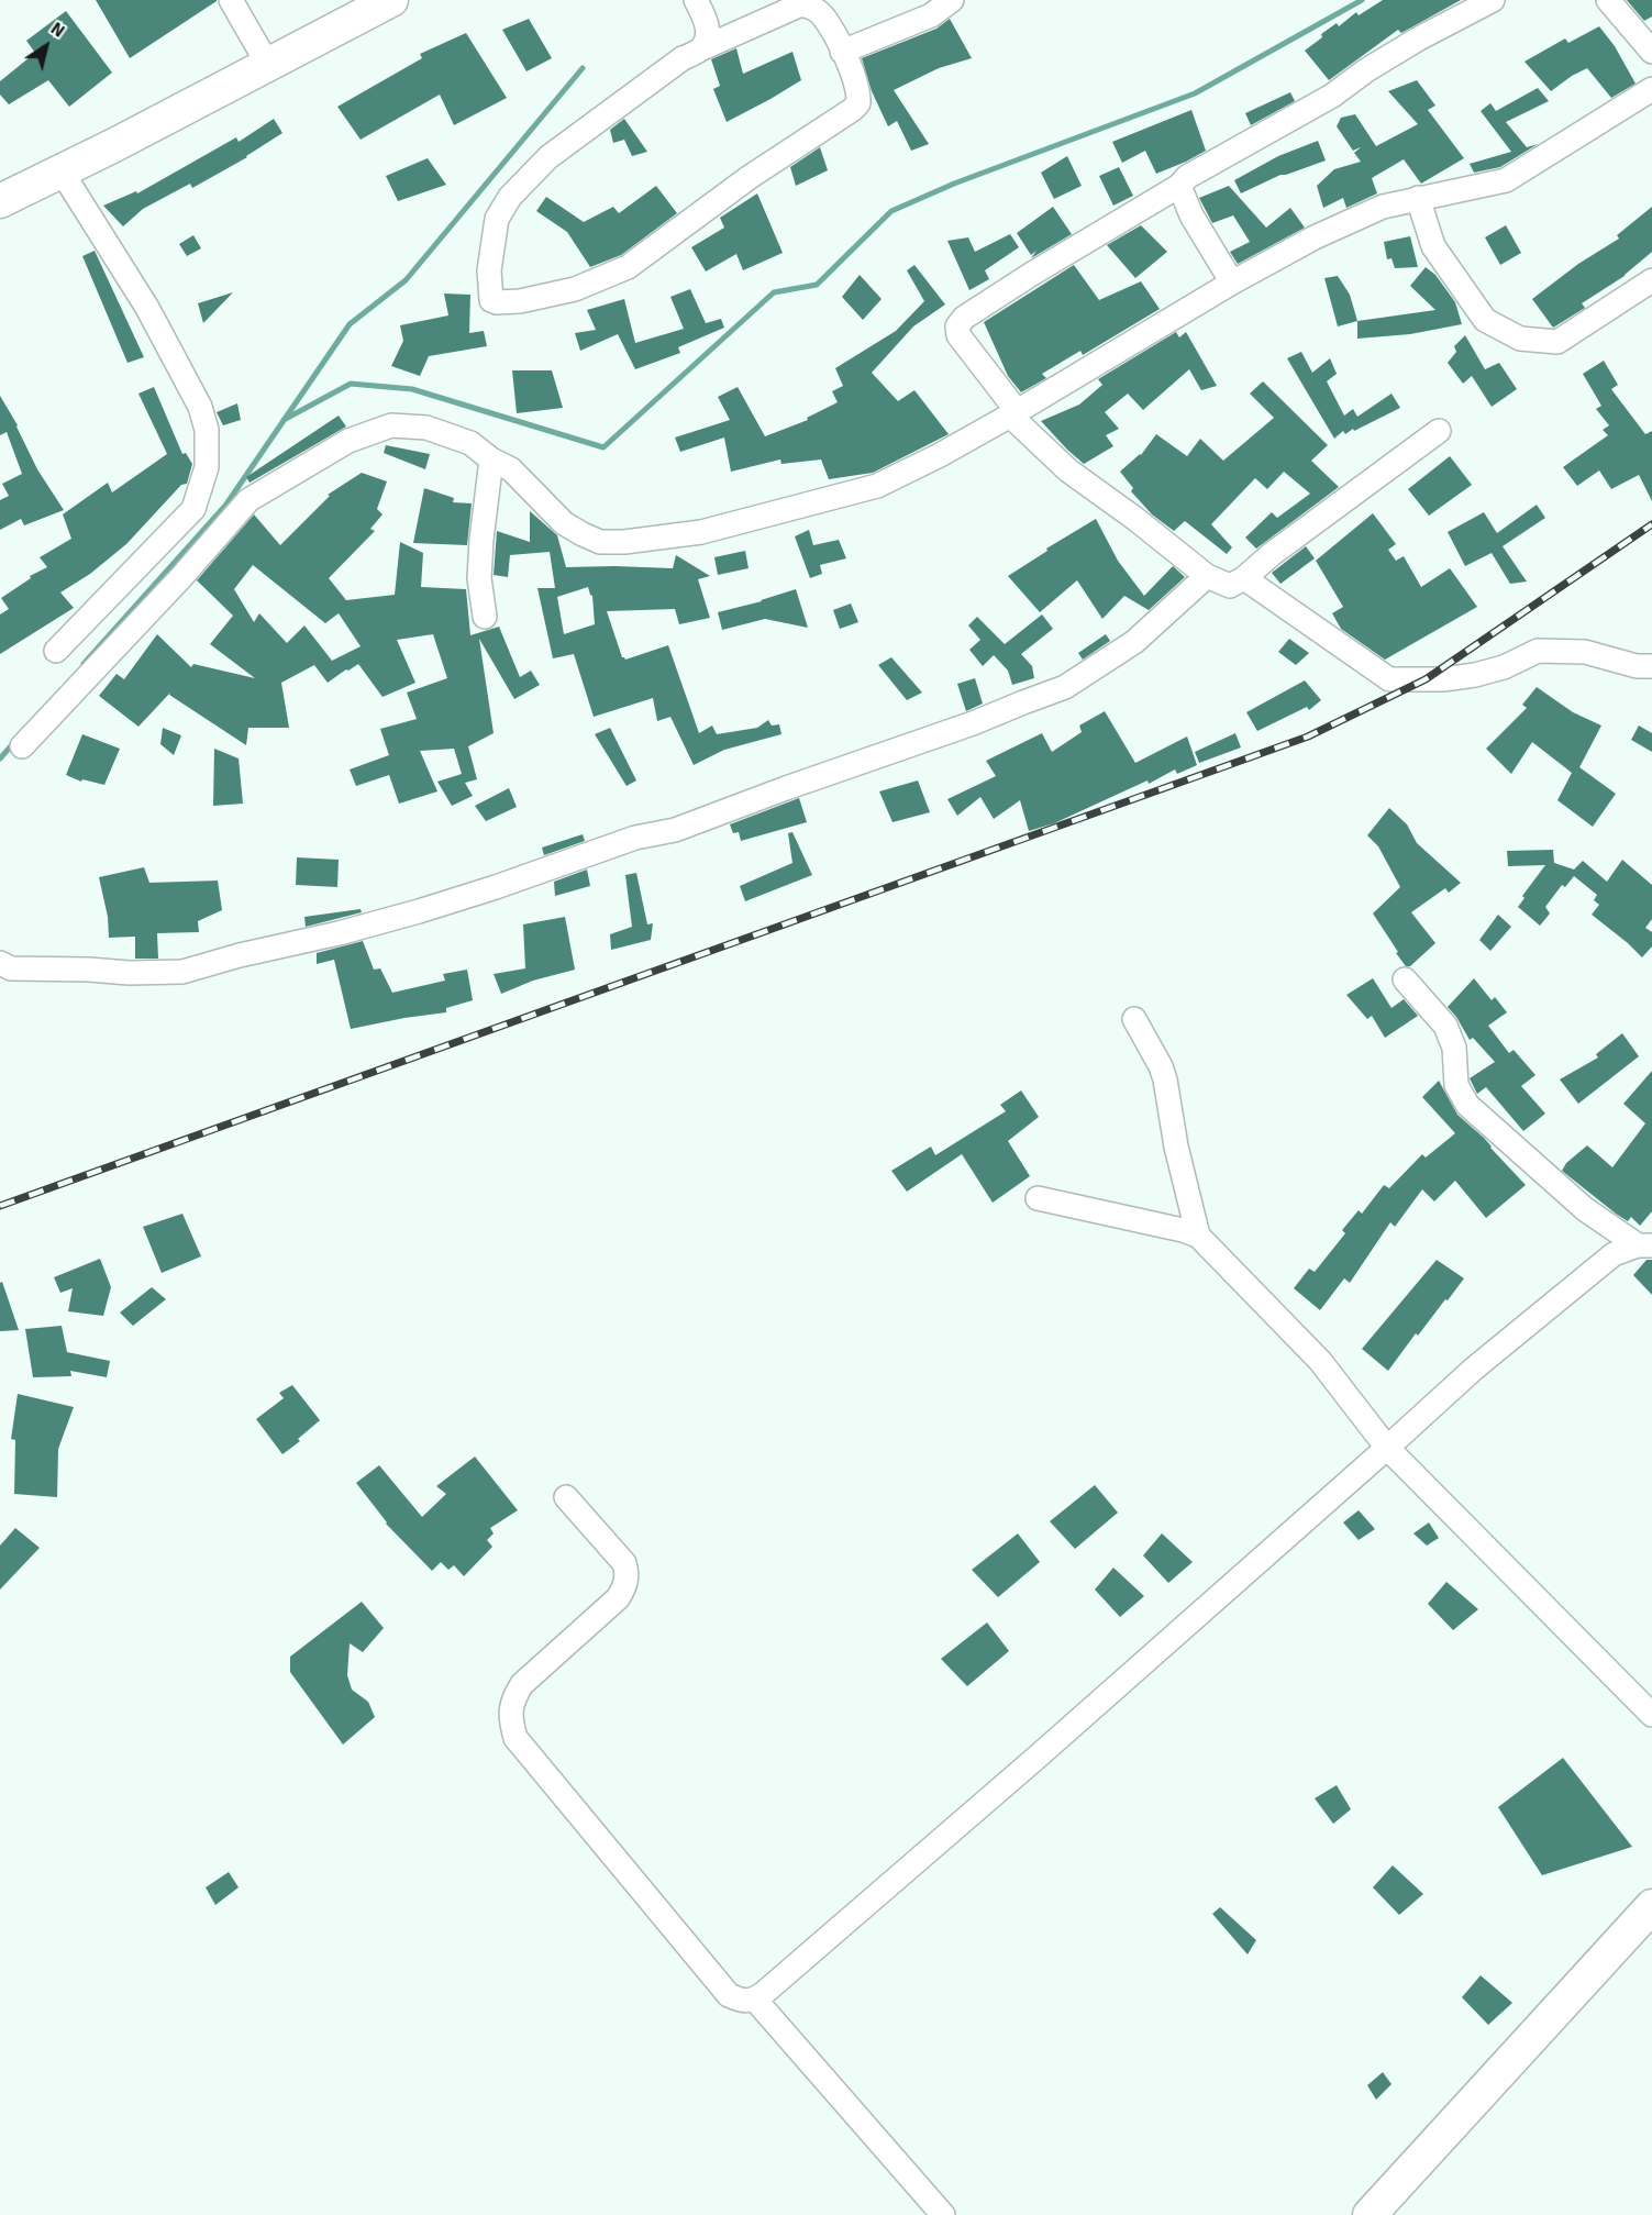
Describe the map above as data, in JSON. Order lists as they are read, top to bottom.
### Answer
{
  "north": "top right"
}
